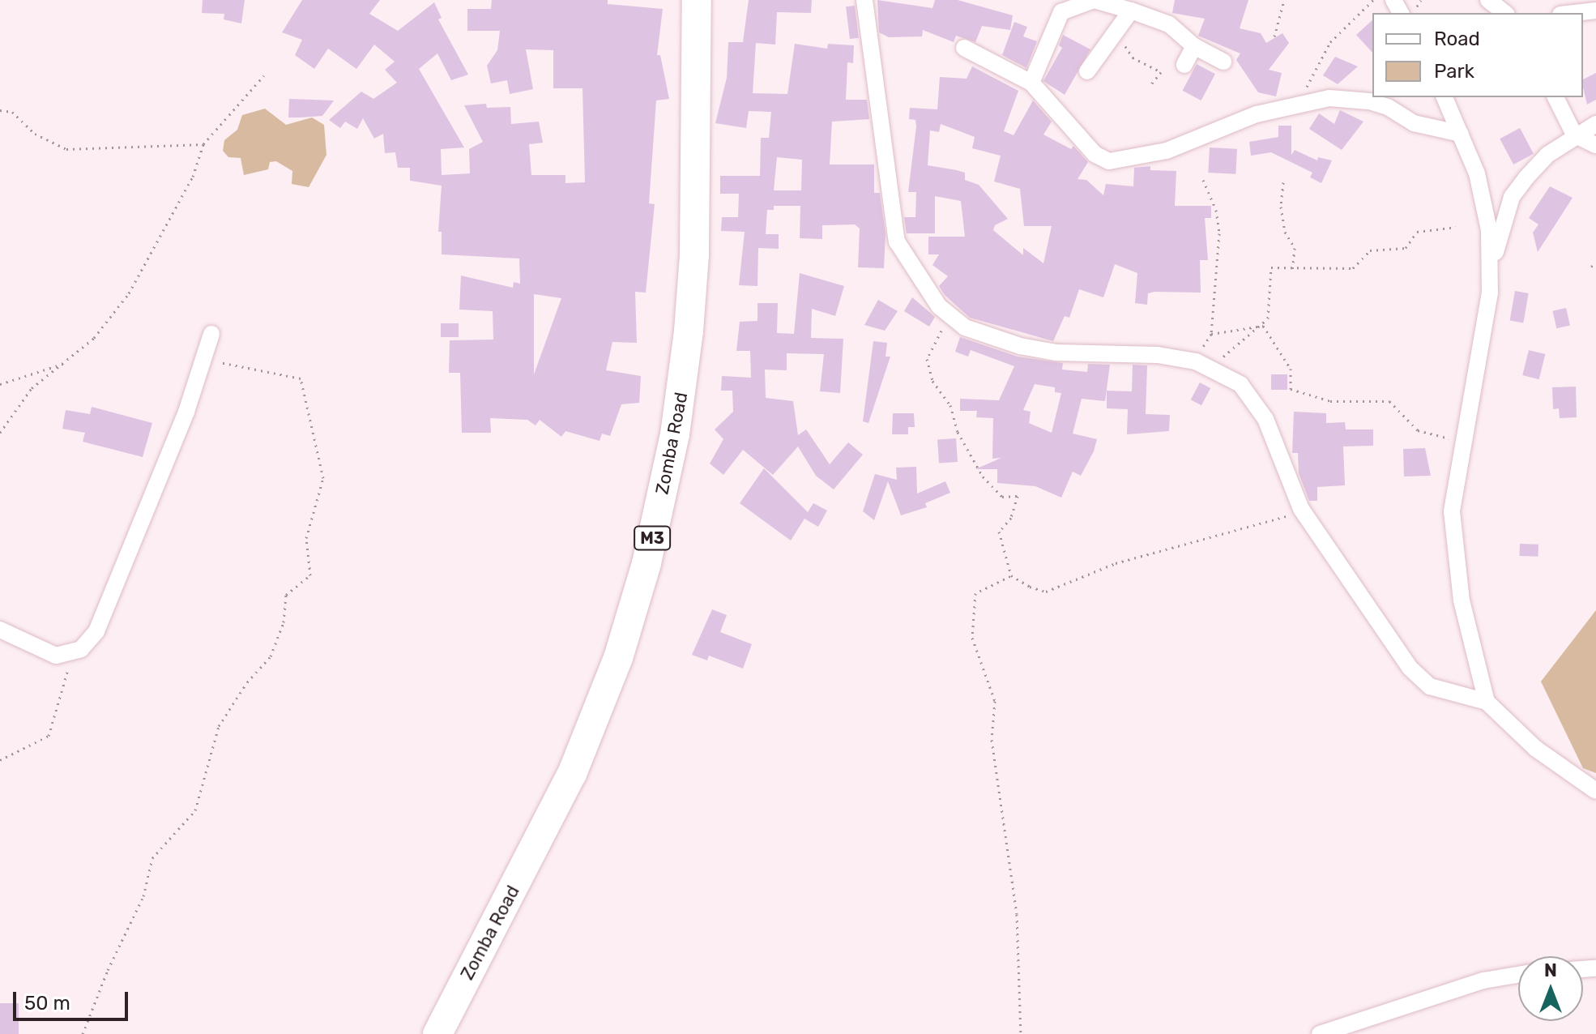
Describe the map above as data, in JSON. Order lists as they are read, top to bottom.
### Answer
{
  "streets": {
    "highway": ["Zomba Road", "M3"]
  },
  "legend": ["Road", "Park"],
  "scale_bar": "50 m",
  "north": "top"
}
